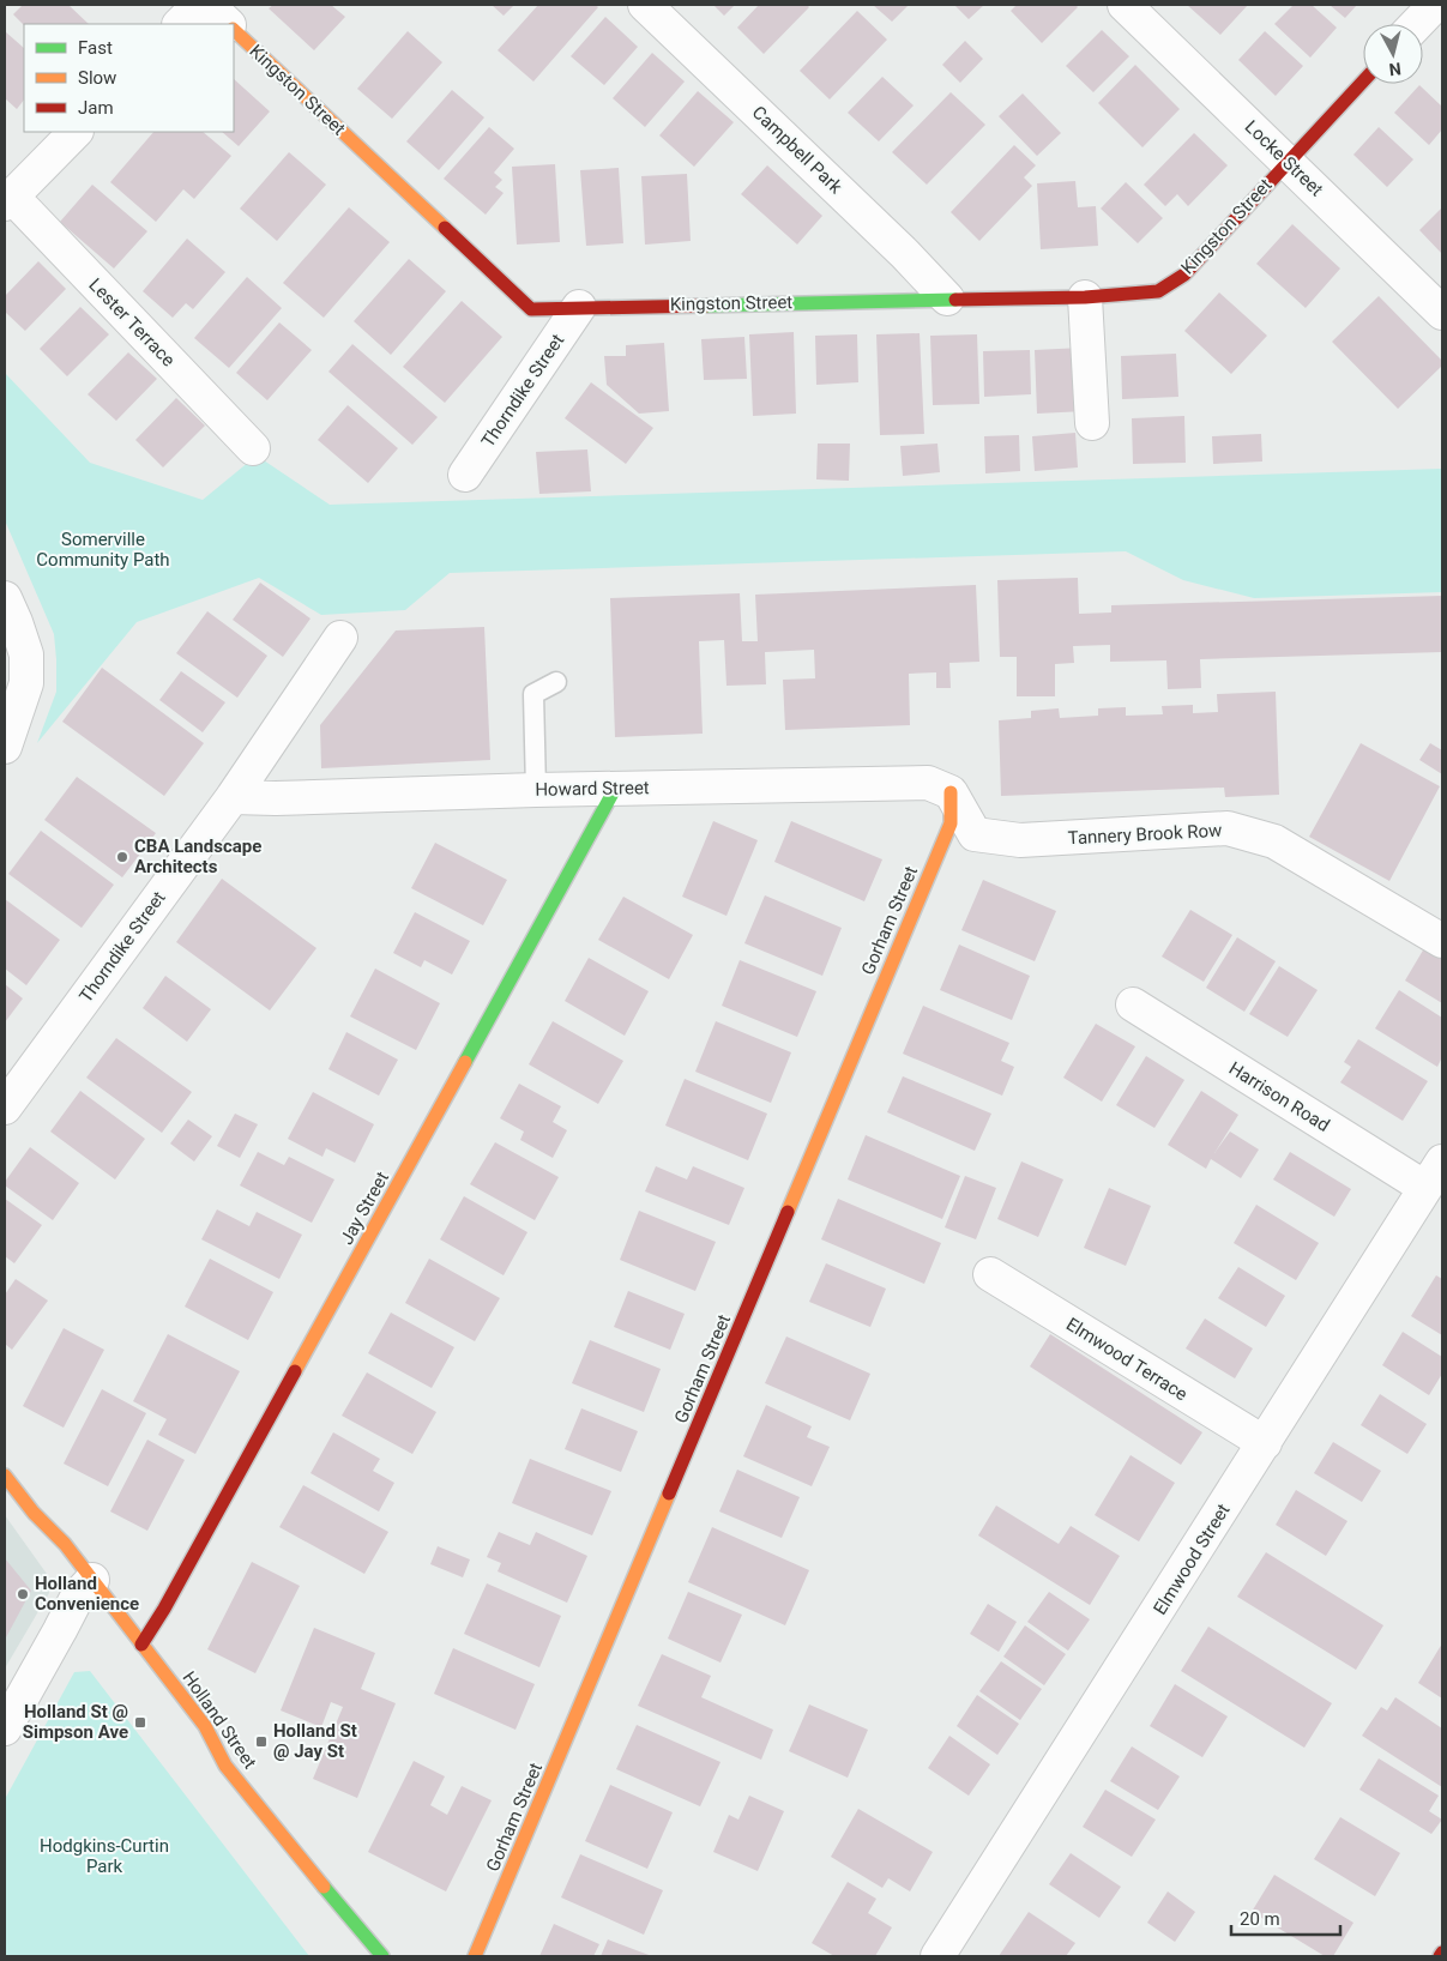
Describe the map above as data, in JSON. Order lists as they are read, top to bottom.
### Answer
{
  "streets": {
    "street": [
      "Kingston Street",
      "Campbell Park",
      "Locke Street",
      "Lester Terrace",
      "Thorndike Street",
      "Howard Street",
      "Tannery Brook Row",
      "Gorham Street",
      "Harrison Road",
      "Jay Street",
      "Elmwood Terrace",
      "Elmwood Street",
      "Holland Street"
    ]
  },
  "crossings": [
    ["Kingston Street", "Campbell Park"],
    ["Kingston Street", "Locke Street"],
    ["Kingston Street", "Thorndike Street"],
    ["Thorndike Street", "Howard Street"],
    ["Howard Street", "Tannery Brook Row"],
    ["Howard Street", "Gorham Street"],
    ["Howard Street", "Jay Street"],
    ["Tannery Brook Row", "Gorham Street"],
    ["Harrison Road", "Elmwood Street"],
    ["Jay Street", "Holland Street"],
    ["Elmwood Terrace", "Elmwood Street"]
  ],
  "parks": ["Somerville Community Path", "Hodgkins-Curtin Park"],
  "places": {
    "other": ["CBA Landscape Architects", "Holland Convenience"],
    "transit": ["Holland St @ Simpson Ave", "Holland St @ Jay St"]
  },
  "legend": ["Fast", "Slow", "Jam"],
  "scale_bar": "20 m",
  "north": "bottom"
}
